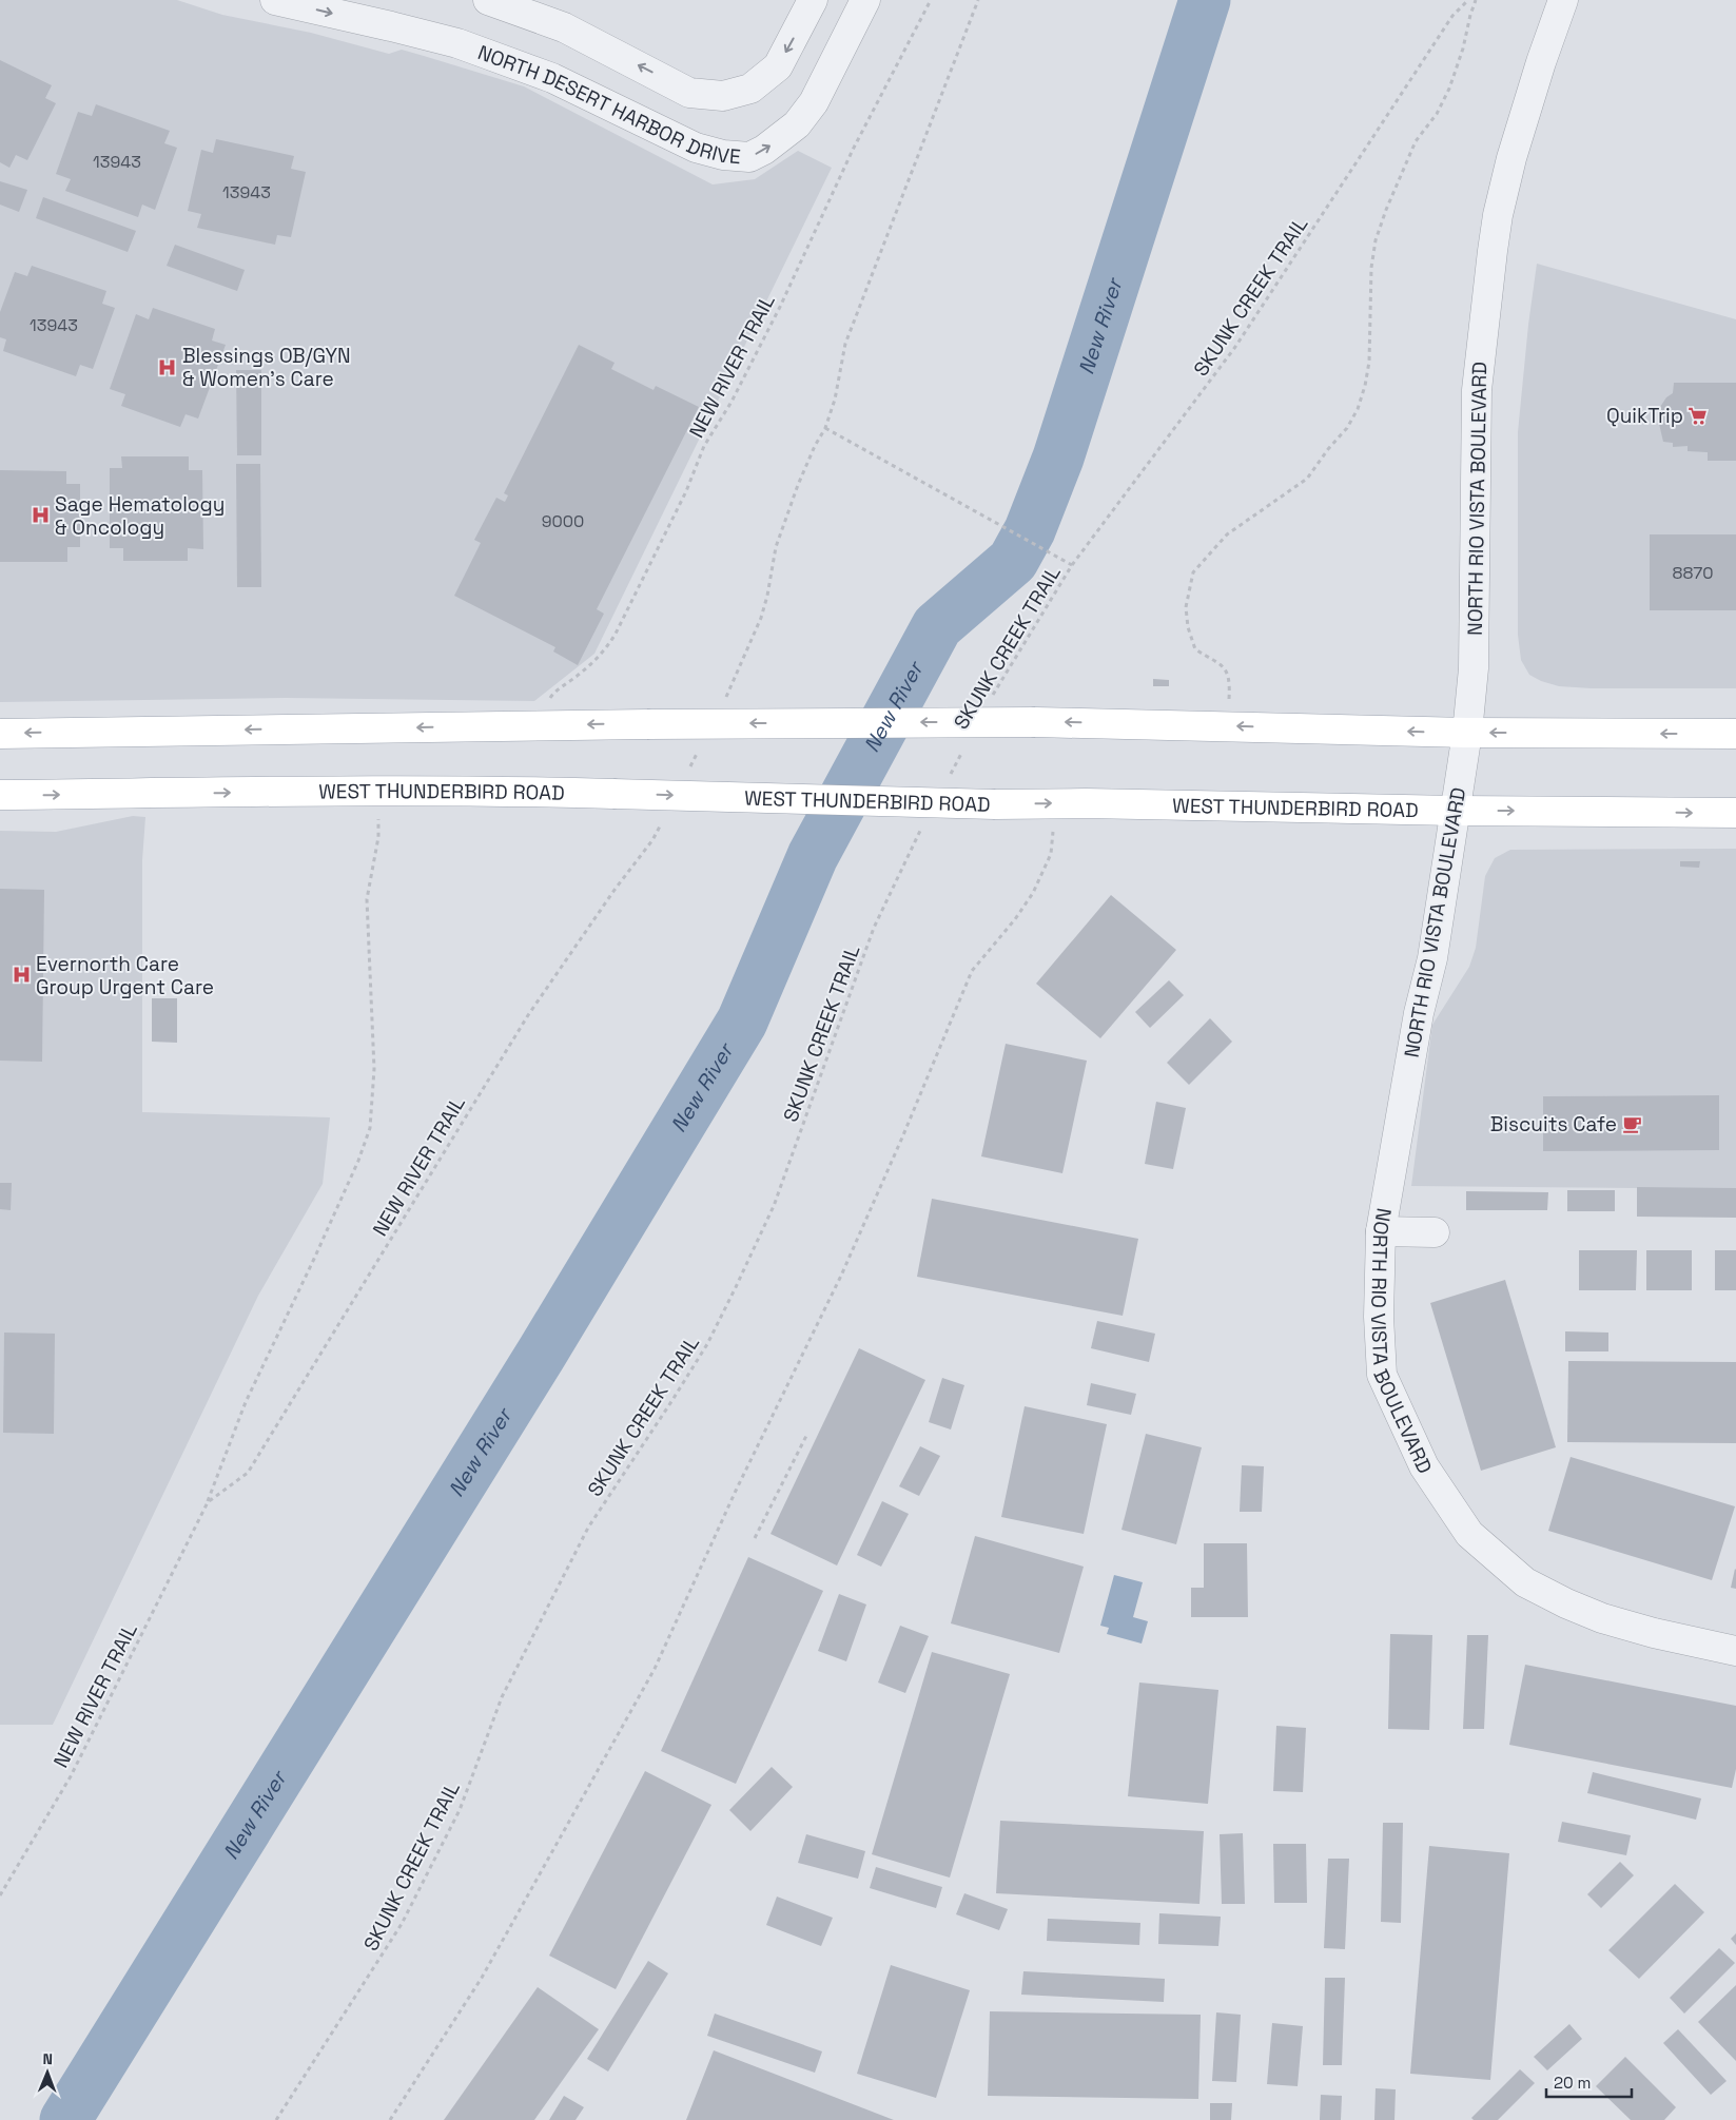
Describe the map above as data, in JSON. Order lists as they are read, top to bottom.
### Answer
{
  "streets": {
    "main road": ["WEST THUNDERBIRD ROAD"],
    "street": ["NORTH DESERT HARBOR DRIVE", "NORTH RIO VISTA BOULEVARD"],
    "path": ["SKUNK CREEK TRAIL", "NEW RIVER TRAIL"]
  },
  "crossings": [
    ["NEW RIVER TRAIL", "WEST THUNDERBIRD ROAD"],
    ["NORTH RIO VISTA BOULEVARD", "WEST THUNDERBIRD ROAD"]
  ],
  "water": ["New River"],
  "places": {
    "hospital": ["Blessings OB/GYN & Women's Care", "Sage Hematology & Oncology", "Evernorth Care Group Urgent Care"],
    "supermarket": ["QuikTrip"],
    "cafe": ["Biscuits Cafe"]
  },
  "house_numbers": [
    "13943",
    "13943",
    "13943",
    "9000",
    "8870"
  ],
  "scale_bar": "20 m",
  "north": "top"
}
